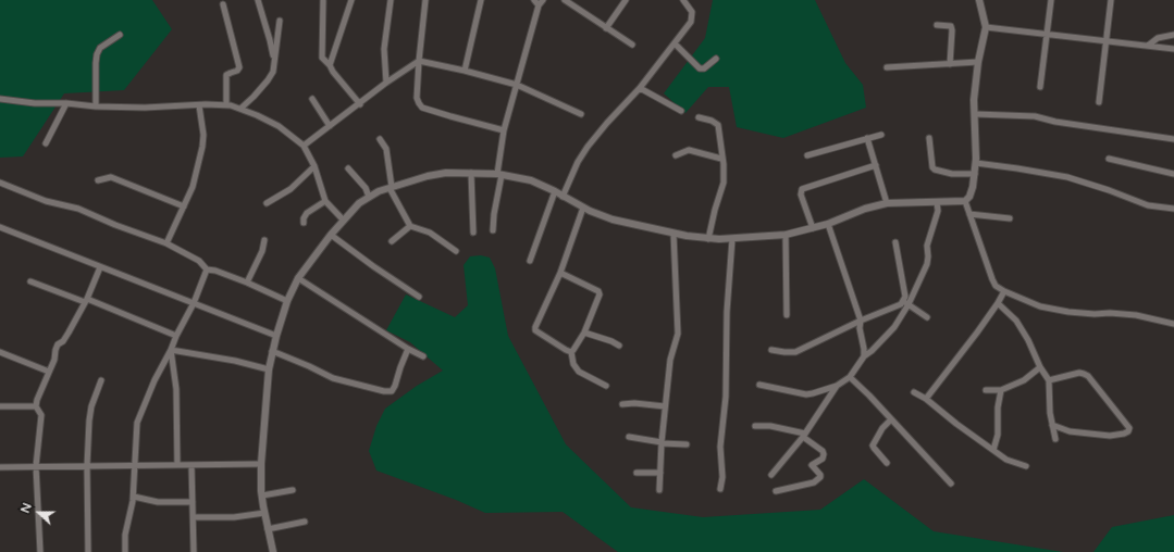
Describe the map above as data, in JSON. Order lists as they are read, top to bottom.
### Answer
{
  "north": "left"
}
